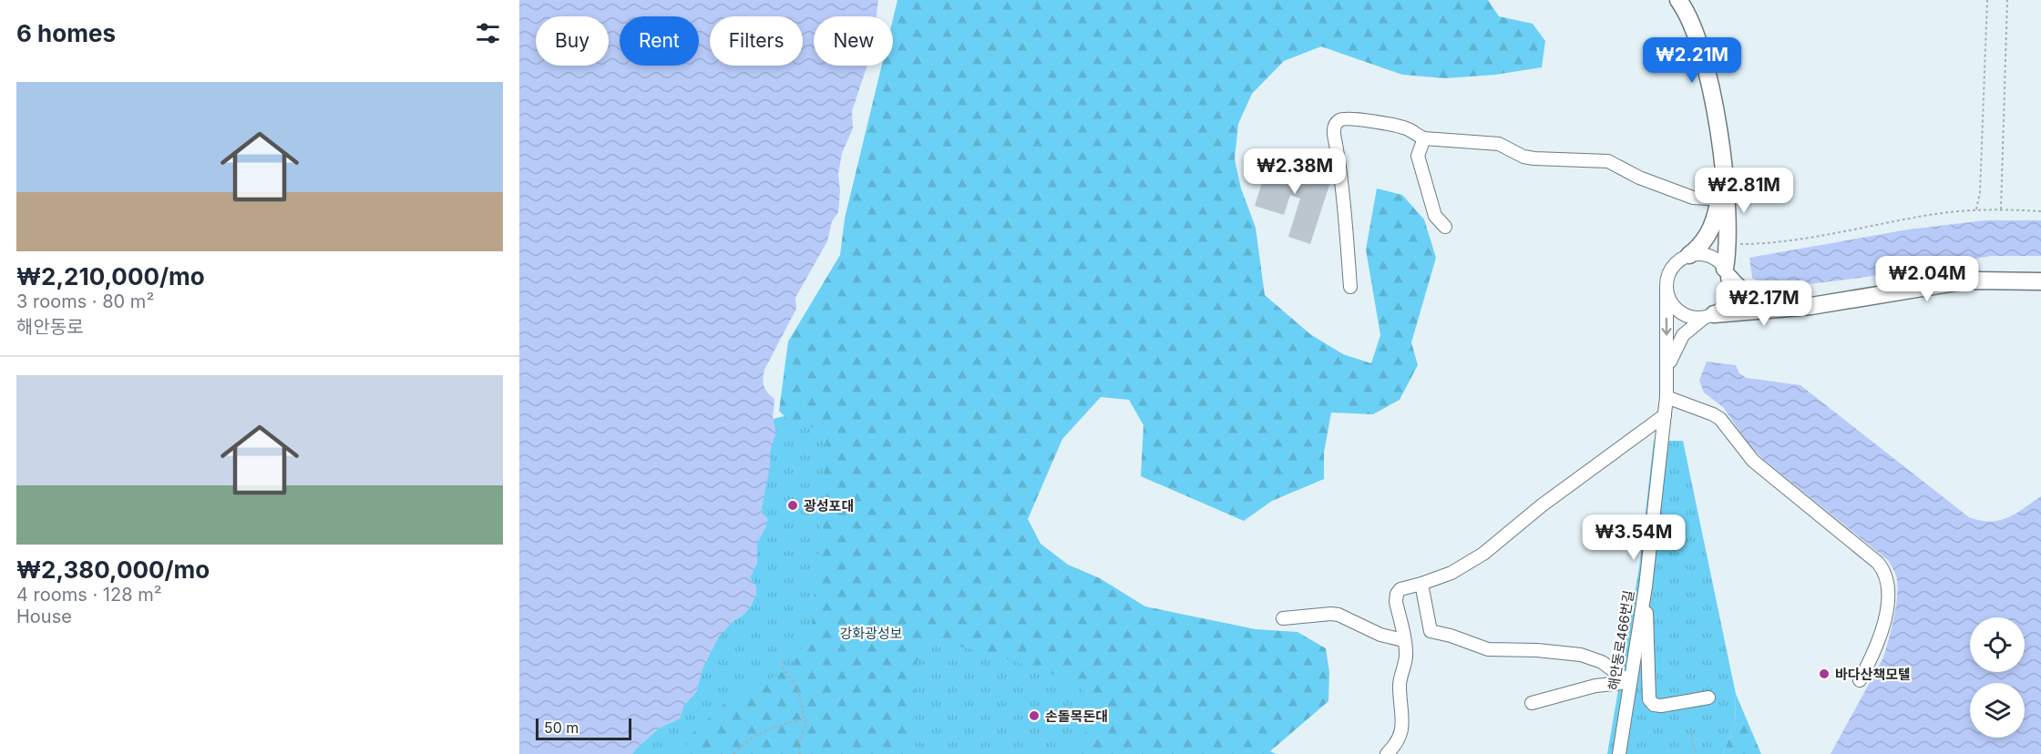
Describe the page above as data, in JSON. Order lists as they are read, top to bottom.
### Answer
{
  "streets": {
    "street": ["해안동로466번길"]
  },
  "parks": ["강화광성보"],
  "places": ["광성포대", "바다산책모텔", "손돌목돈대"],
  "scale_bar": "50 m",
  "page": {
    "heading": "6 homes",
    "chip": [
      "Buy",
      "Rent",
      "Filters",
      "New"
    ],
    "price": [
      "₩2.21M",
      "₩2.38M",
      "₩2.81M",
      "₩2.04M",
      "₩2.17M",
      "₩3.54M"
    ],
    "list": [
      {
        "name": "₩2,210,000/mo",
        "note": "3 rooms · 80 m² · 해안동로"
      },
      {
        "name": "₩2,380,000/mo",
        "note": "4 rooms · 128 m² · House"
      }
    ],
    "scale": "50 m"
  }
}
